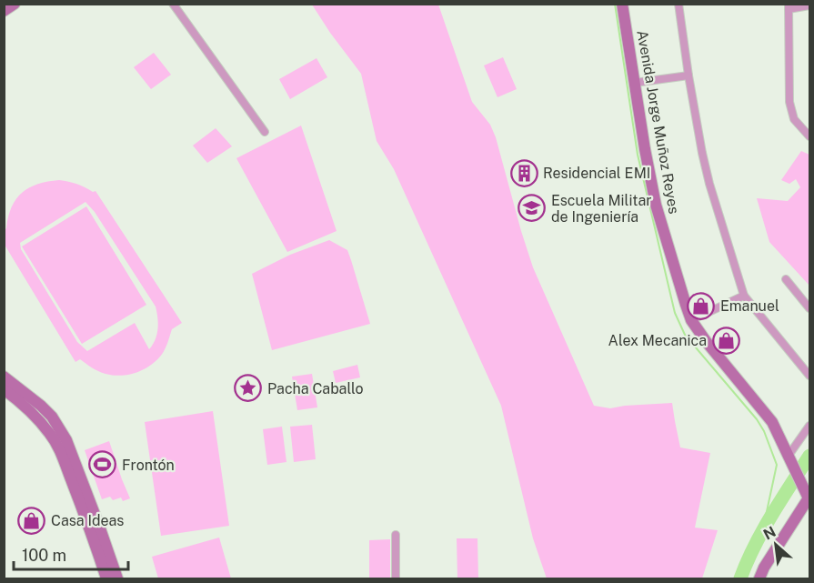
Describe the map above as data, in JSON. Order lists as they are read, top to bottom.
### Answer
{
  "streets": {
    "main road": ["Avenida Jorge Muñoz Reyes"]
  },
  "places": {
    "building": ["Residencial EMI"],
    "school or university": ["Escuela Militar de Ingeniería"],
    "shop": ["Emanuel", "Alex Mecanica", "Casa Ideas"],
    "place": ["Pacha Caballo"],
    "sports": ["Frontón"]
  },
  "scale_bar": "100 m",
  "north": "top left"
}
